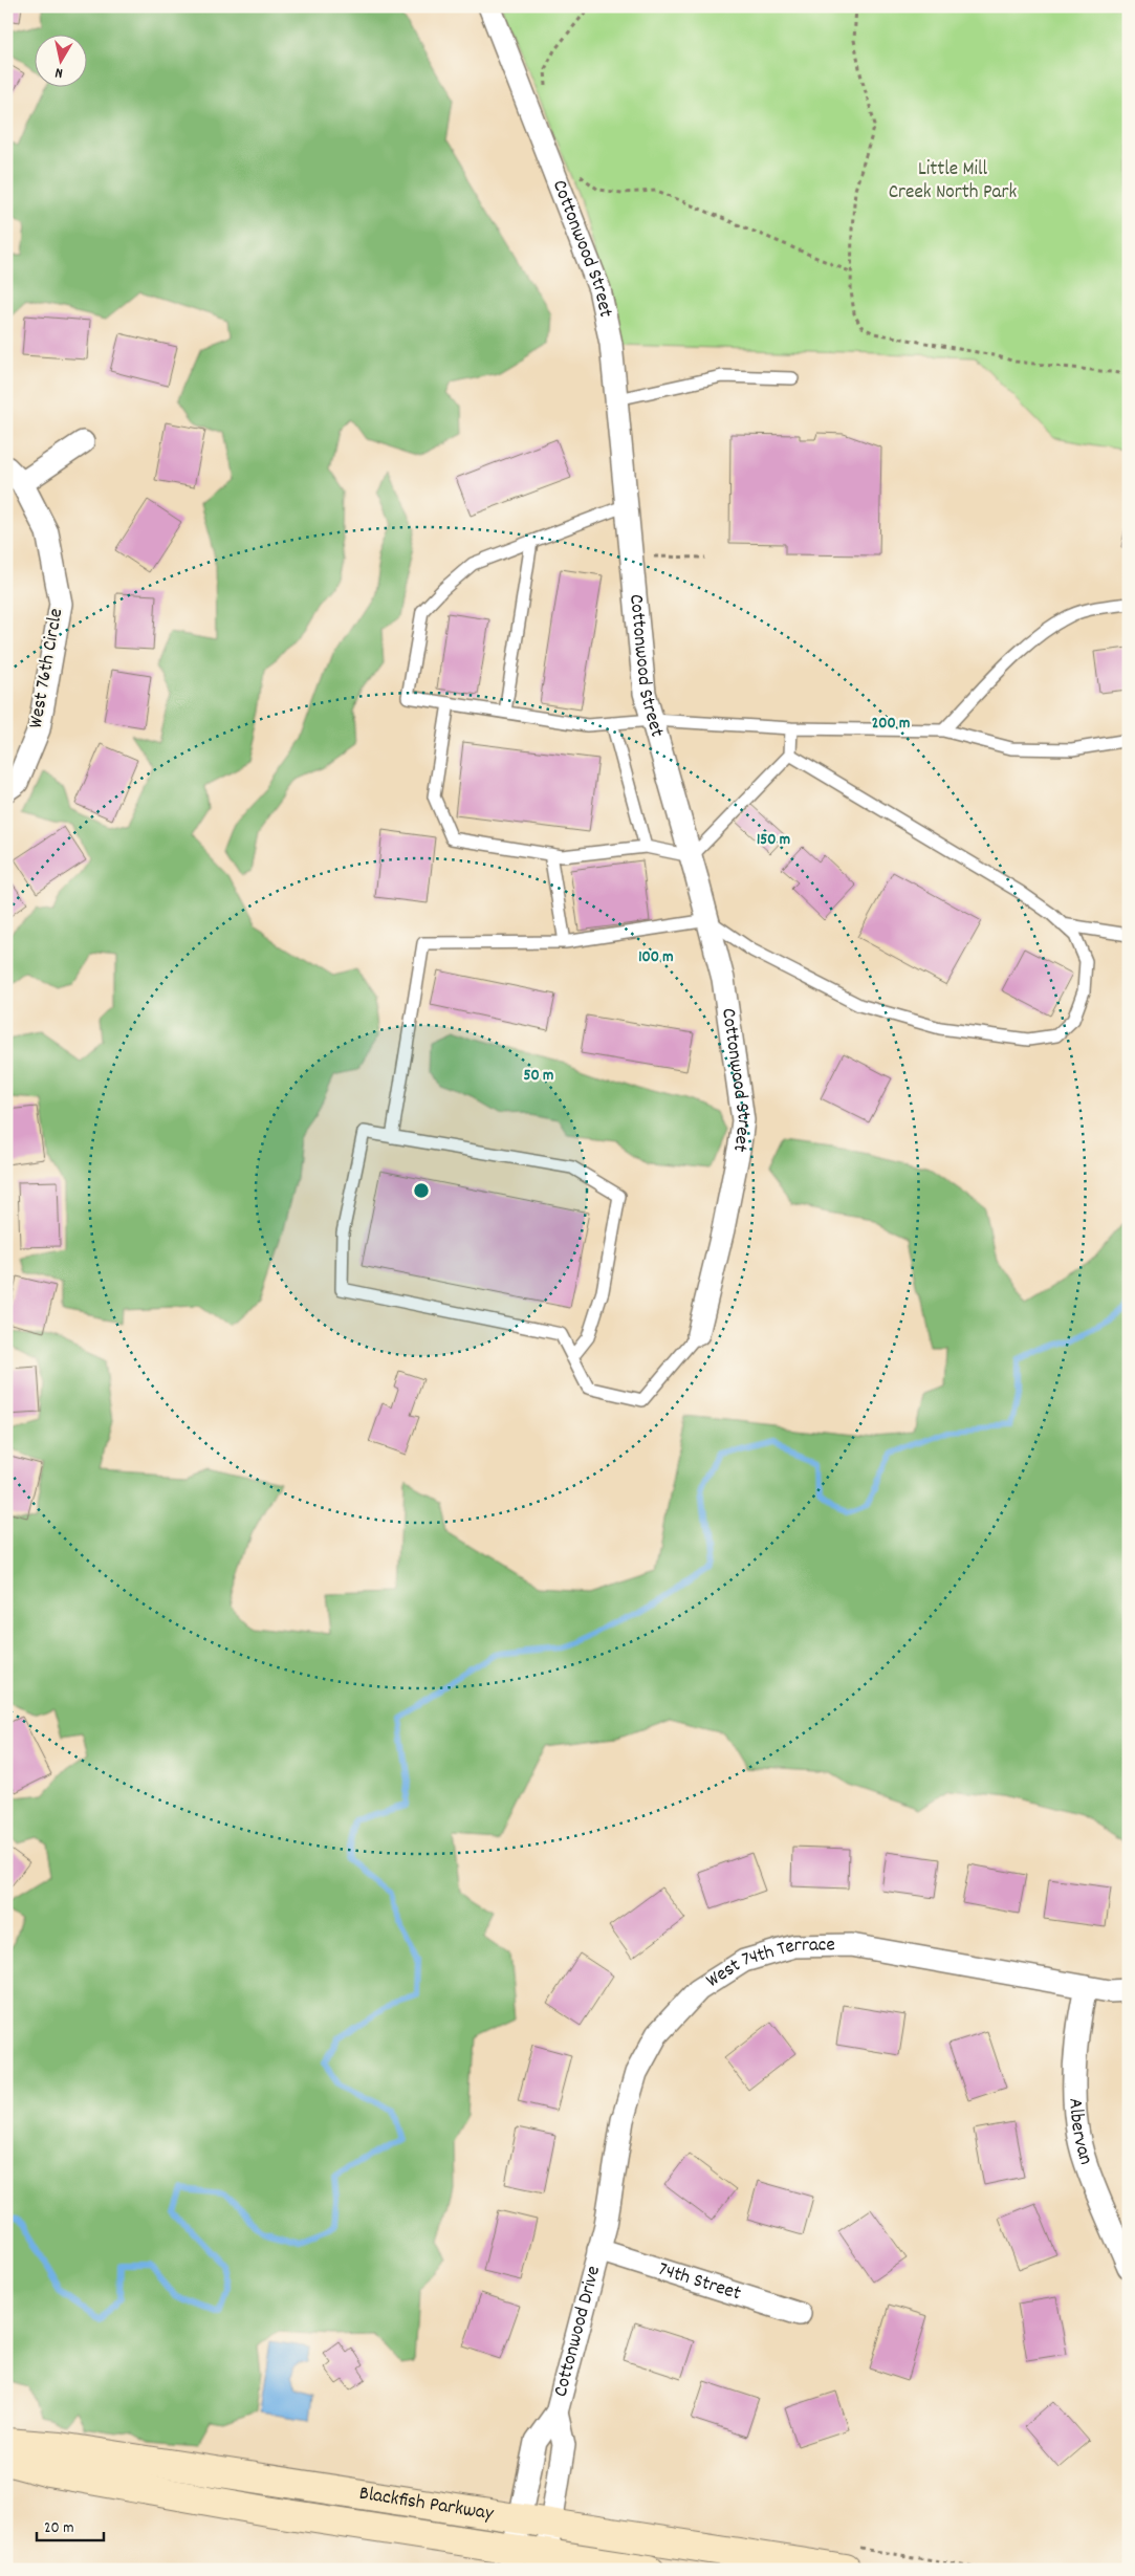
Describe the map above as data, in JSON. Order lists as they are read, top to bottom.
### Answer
{
  "streets": {
    "main road": ["Blackfish Parkway"],
    "street": [
      "Cottonwood Street",
      "West 76th Circle",
      "West 74th Terrace",
      "Albervan",
      "74th Street",
      "Cottonwood Drive"
    ]
  },
  "crossings": [
    ["West 74th Terrace", "Albervan"],
    ["West 74th Terrace", "74th Street"],
    ["West 74th Terrace", "Cottonwood Drive"],
    ["74th Street", "Cottonwood Drive"],
    ["Cottonwood Drive", "Blackfish Parkway"]
  ],
  "parks": ["Little Mill Creek North Park"],
  "scale_bar": "20 m",
  "north": "bottom",
  "rings": [
    "200 m",
    "150 m",
    "100 m",
    "50 m"
  ]
}
